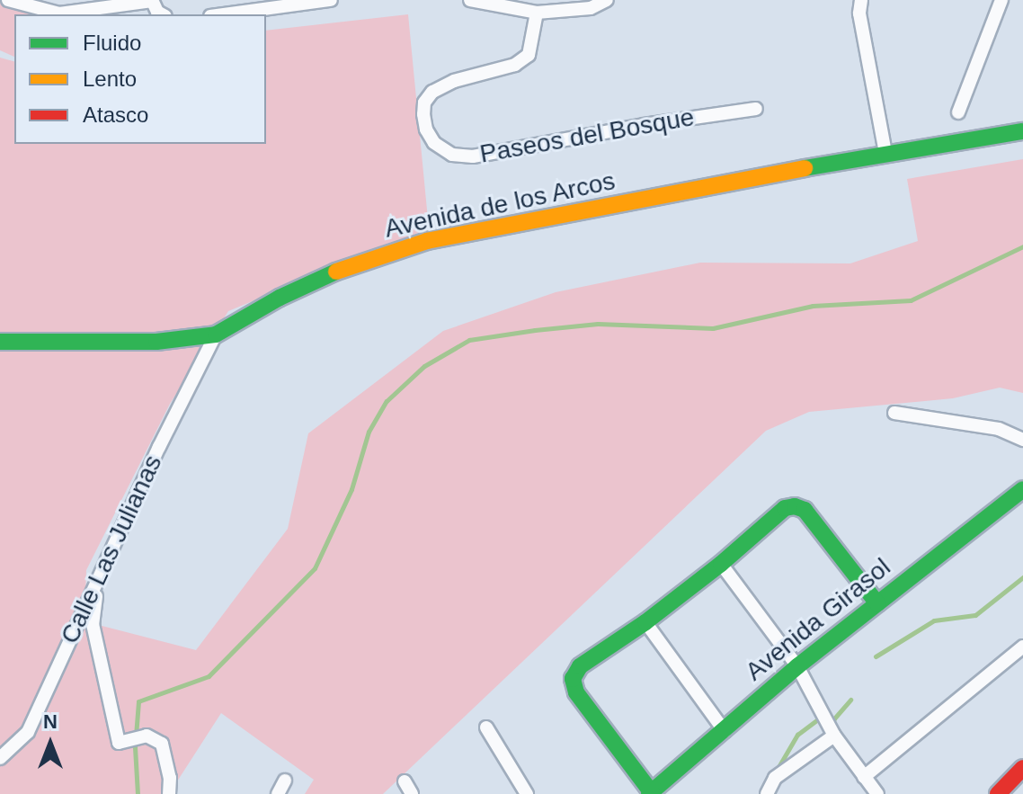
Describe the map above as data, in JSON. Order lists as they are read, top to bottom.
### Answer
{
  "streets": {
    "street": [
      "Paseos del Bosque",
      "Avenida de los Arcos",
      "Calle Las Julianas",
      "Avenida Girasol"
    ]
  },
  "crossings": [
    ["Avenida de los Arcos", "Calle Las Julianas"]
  ],
  "legend": ["Fluido", "Lento", "Atasco"],
  "north": "top"
}
